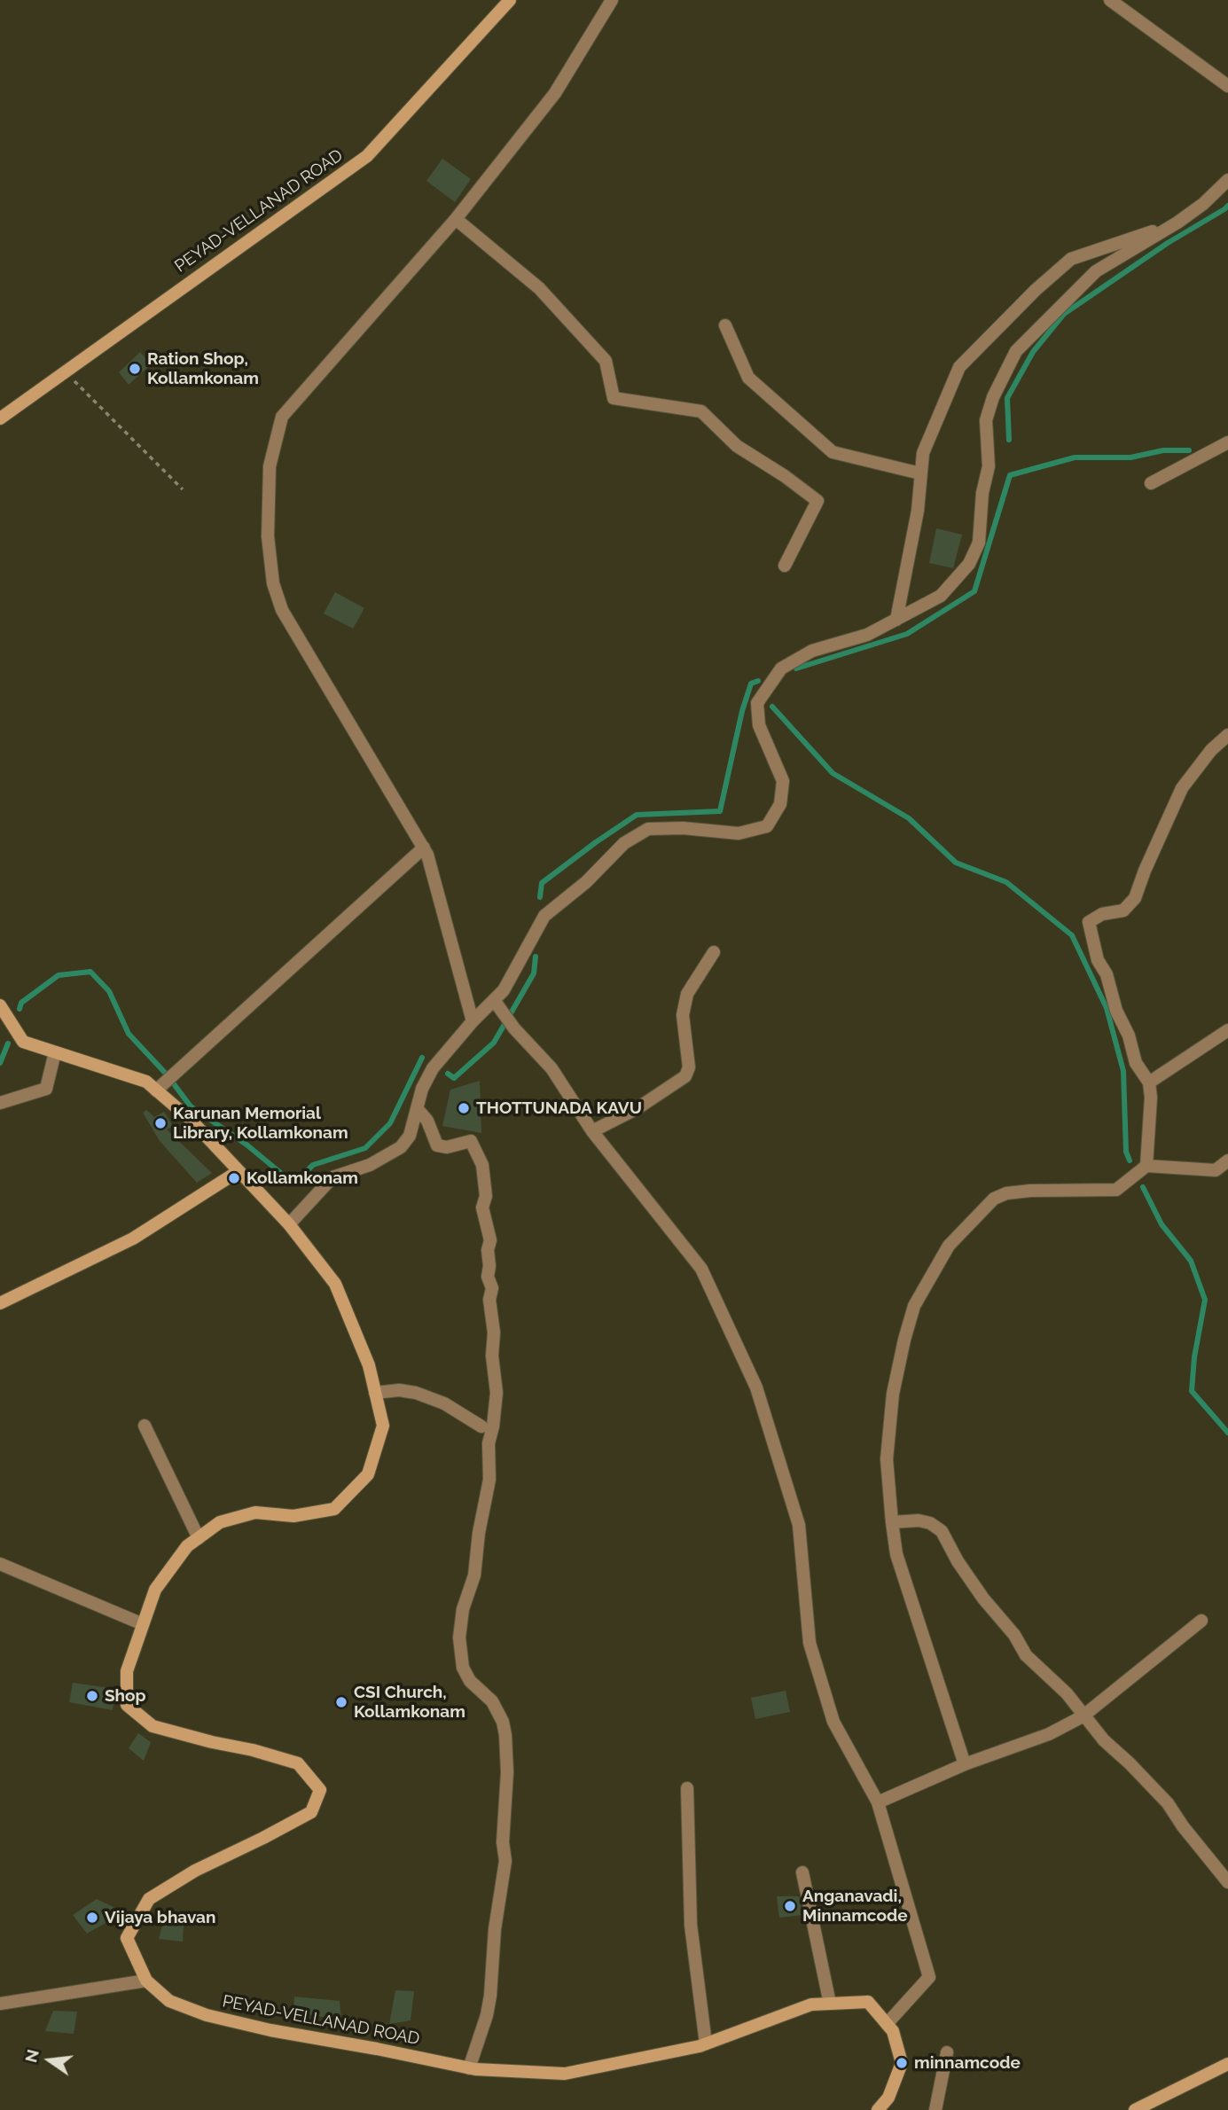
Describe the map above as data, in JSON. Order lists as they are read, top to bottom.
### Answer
{
  "streets": {
    "main road": ["PEYAD-VELLANAD ROAD"]
  },
  "places": [
    "Ration Shop, Kollamkonam",
    "THOTTUNADA KAVU",
    "Karunan Memorial Library, Kollamkonam",
    "Kollamkonam",
    "Shop",
    "CSI Church, Kollamkonam",
    "Anganavadi, Minnamcode",
    "Vijaya bhavan",
    "minnamcode"
  ],
  "north": "left"
}
